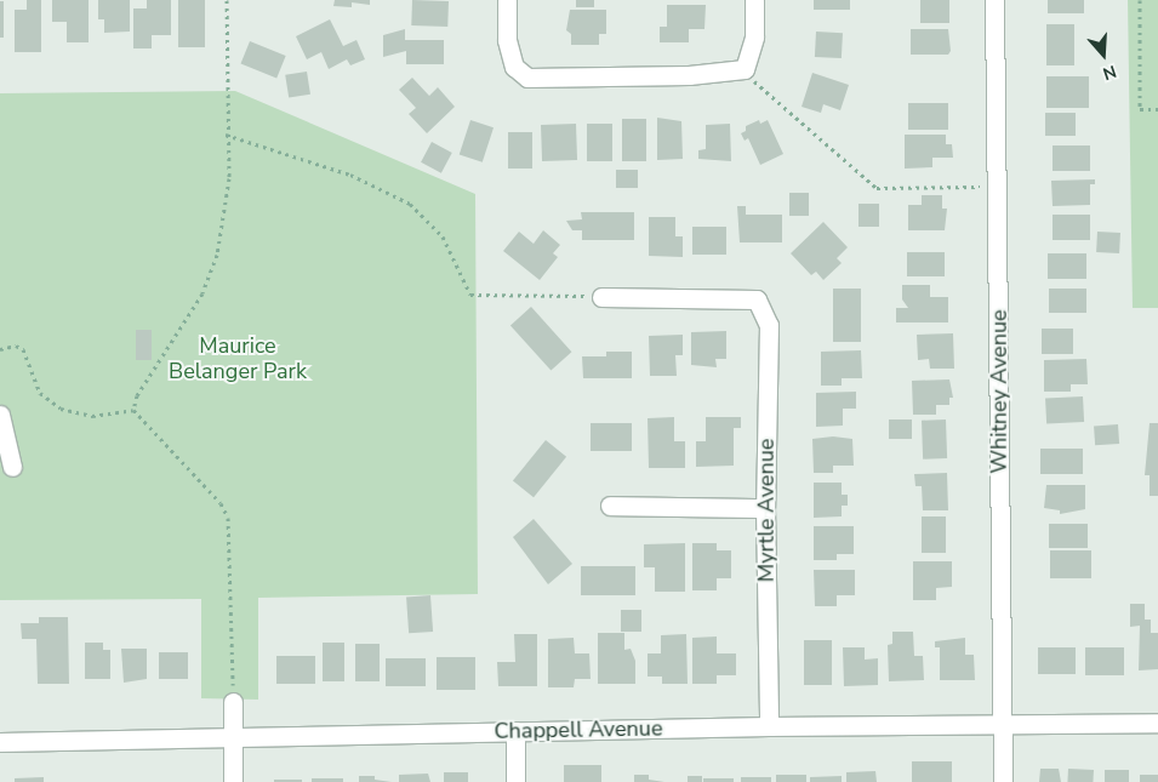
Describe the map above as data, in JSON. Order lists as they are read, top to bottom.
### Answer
{
  "streets": {
    "street": ["Whitney Avenue", "Myrtle Avenue", "Chappell Avenue"]
  },
  "crossings": [
    ["Whitney Avenue", "Chappell Avenue"],
    ["Myrtle Avenue", "Chappell Avenue"]
  ],
  "parks": ["Maurice Belanger Park"],
  "north": "bottom"
}
